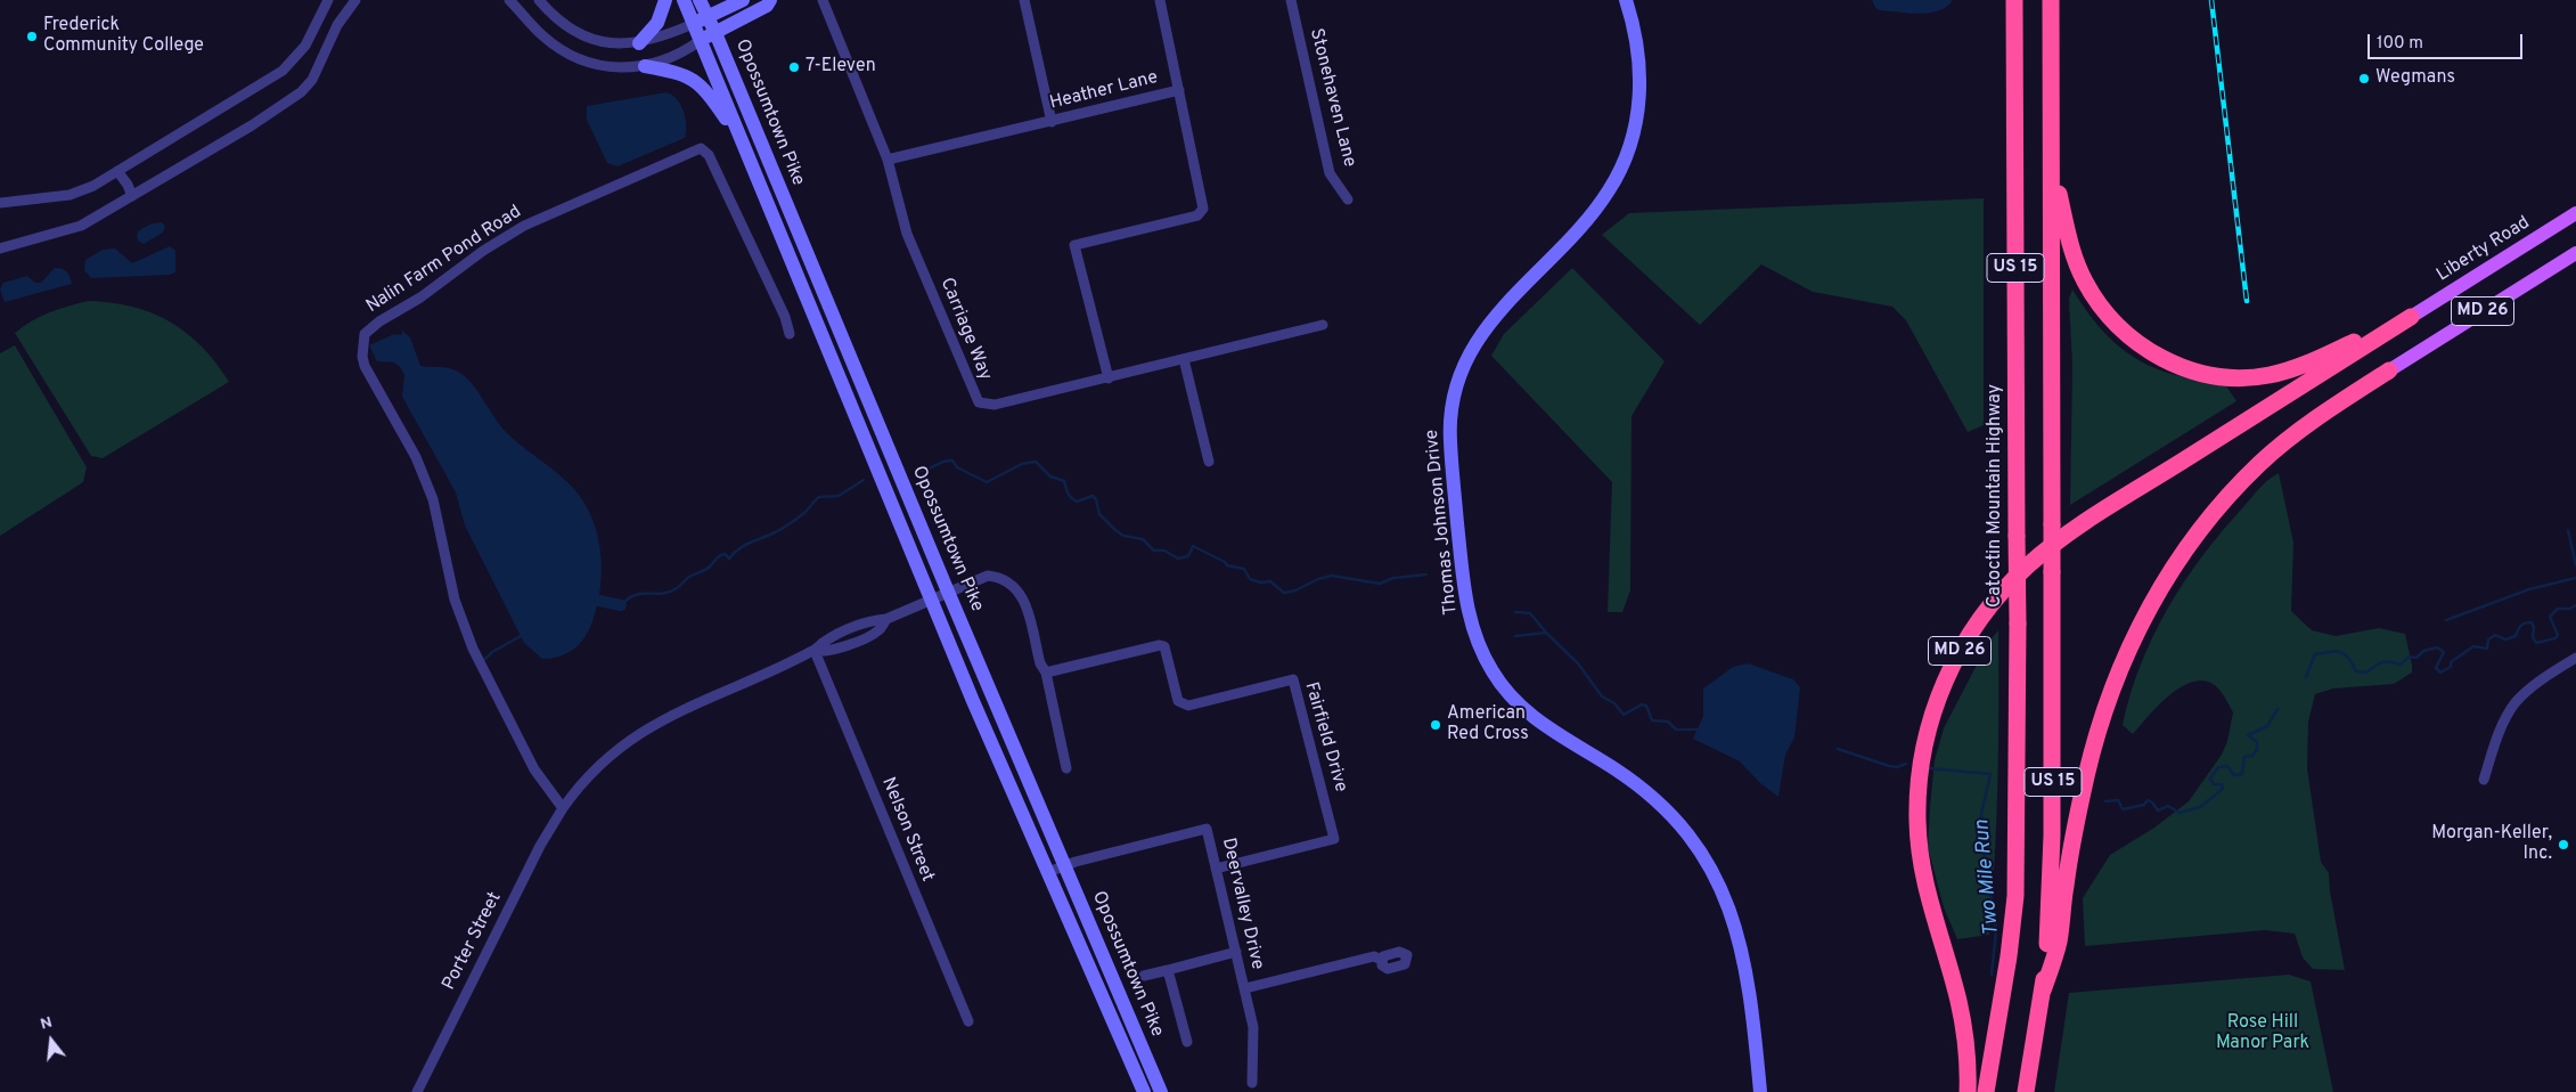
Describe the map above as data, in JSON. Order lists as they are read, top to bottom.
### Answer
{
  "streets": {
    "highway": ["US 15", "MD 26", "Catoctin Mountain Highway"],
    "main road": ["Opossumtown Pike", "Liberty Road", "Thomas Johnson Drive"],
    "street": [
      "Heather Lane",
      "Stonehaven Lane",
      "Nalin Farm Pond Road",
      "Carriage Way",
      "Fairfield Drive",
      "Nelson Street",
      "Deervalley Drive",
      "Porter Street"
    ]
  },
  "crossings": [
    ["Heather Lane", "Carriage Way"],
    ["Opossumtown Pike", "Deervalley Drive"],
    ["Liberty Road", "MD 26"],
    ["Nalin Farm Pond Road", "Porter Street"],
    ["US 15", "MD 26"],
    ["Fairfield Drive", "Deervalley Drive"]
  ],
  "water": ["Two Mile Run"],
  "parks": ["Rose Hill Manor Park"],
  "places": [
    "Frederick Community College",
    "7-Eleven",
    "Wegmans",
    "American Red Cross",
    "Morgan-Keller, Inc."
  ],
  "scale_bar": "100 m",
  "north": "top"
}
